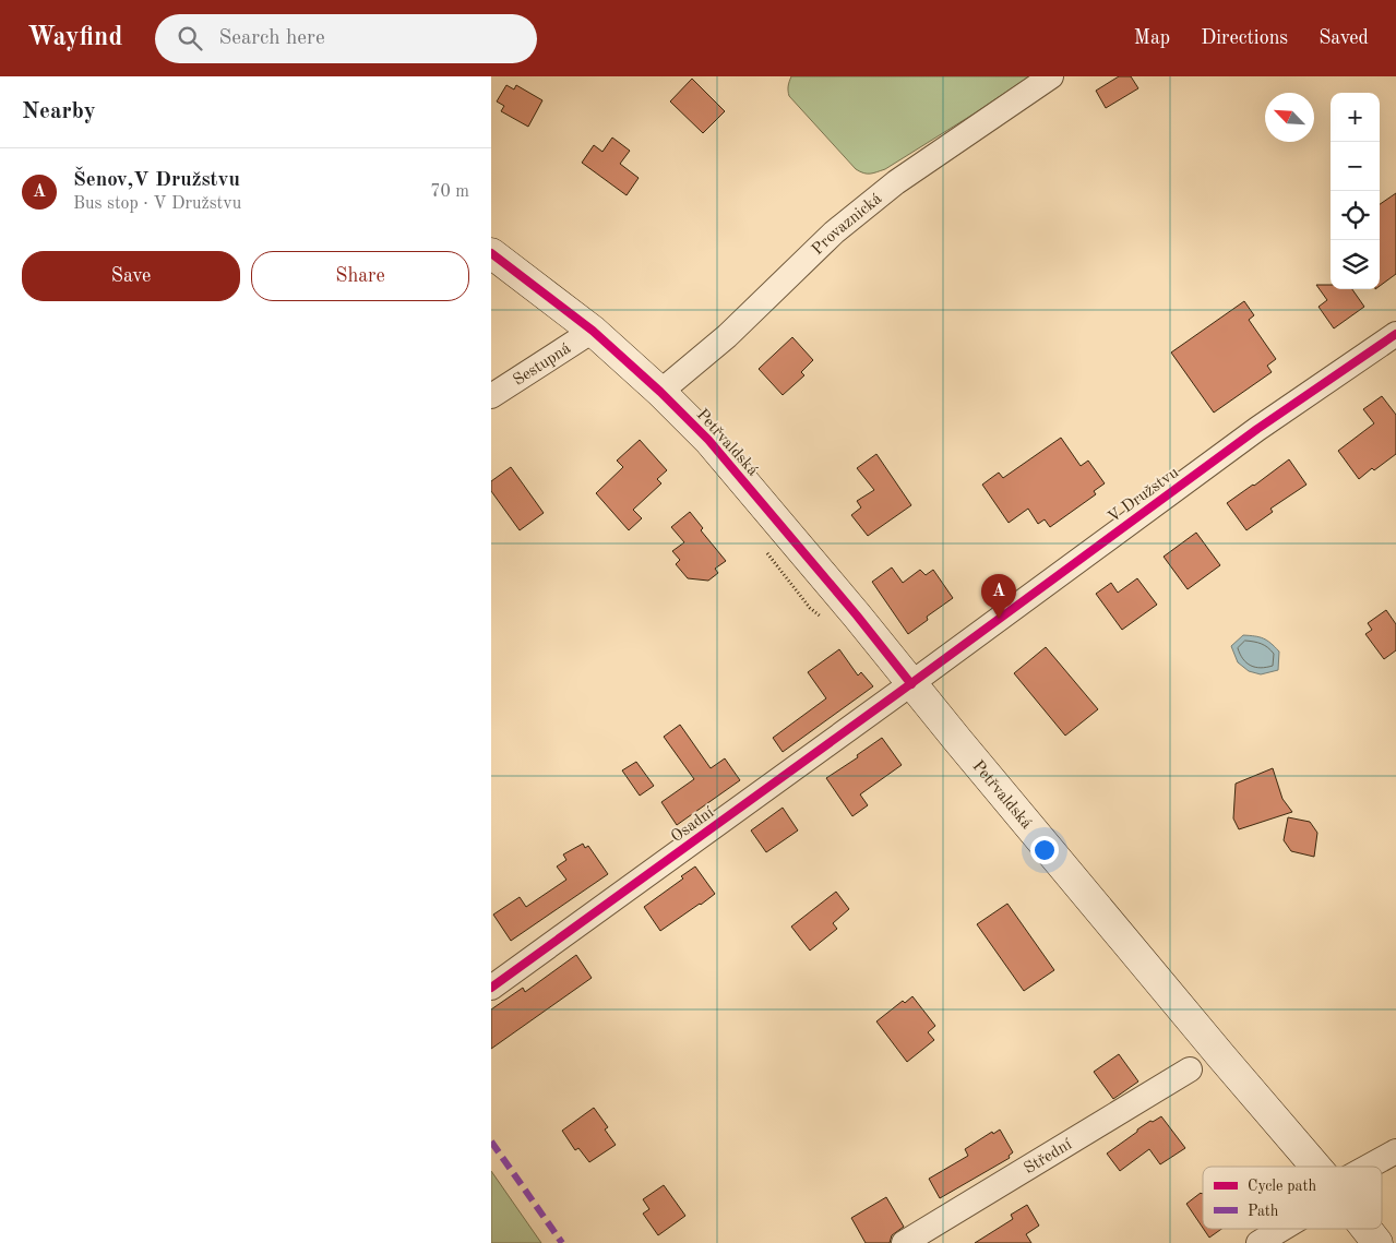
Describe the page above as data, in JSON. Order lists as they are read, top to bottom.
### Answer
{
  "streets": {
    "main road": ["Petřvaldská"],
    "street": [
      "Provaznická",
      "Sestupná",
      "V Družstvu",
      "Osadní",
      "Střední"
    ]
  },
  "crossings": [
    ["Provaznická", "Petřvaldská"],
    ["Sestupná", "Petřvaldská"],
    ["Petřvaldská", "V Družstvu"],
    ["Petřvaldská", "Osadní"],
    ["V Družstvu", "Osadní"]
  ],
  "legend": ["Cycle path", "Path"],
  "north": "top left",
  "page": {
    "header": "Wayfind",
    "search": "Search here",
    "nav": ["Map", "Directions", "Saved"],
    "heading": "Nearby",
    "map_buttons": ["+", "−"],
    "list": [
      {
        "mark": "A",
        "name": "Šenov,V Družstvu",
        "note": "Bus stop · V Družstvu",
        "value": "70 m"
      }
    ],
    "buttons": ["Save", "Share"],
    "pins": "A"
  }
}
